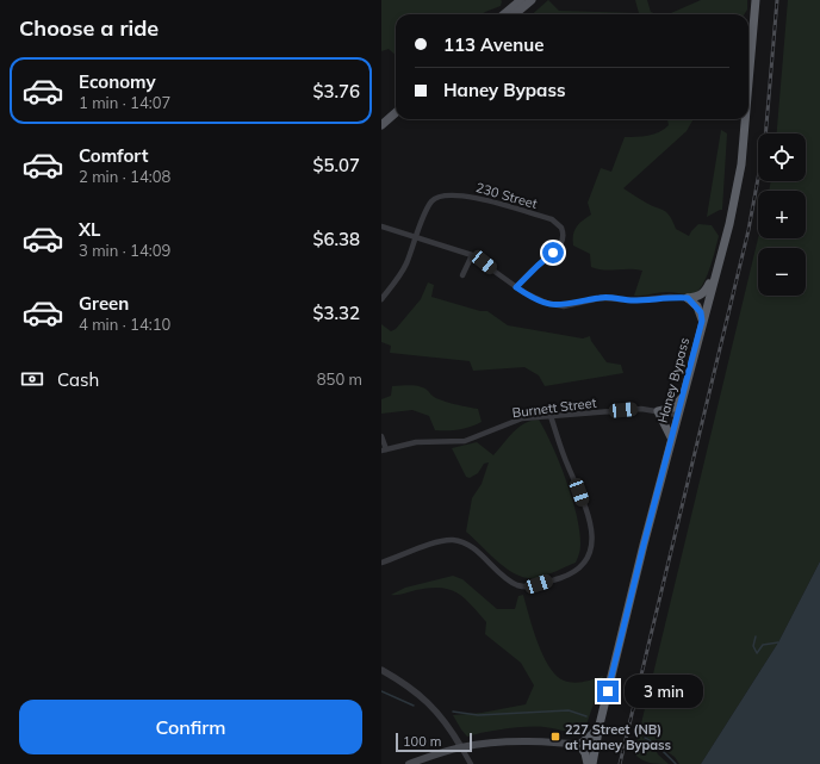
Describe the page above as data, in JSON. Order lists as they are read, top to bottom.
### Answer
{
  "streets": {
    "highway": ["Haney Bypass"],
    "street": ["230 Street", "Burnett Street"]
  },
  "crossings": [
    ["Haney Bypass", "Burnett Street"]
  ],
  "places": {
    "transit": ["227 Street (NB) at Haney Bypass"]
  },
  "scale_bar": "100 m",
  "page": {
    "heading": "Choose a ride",
    "banner": ["113 Avenue", "Haney Bypass"],
    "list": [
      {
        "name": "Economy",
        "note": "1 min · 14:07",
        "value": "$3.76"
      },
      {
        "name": "Comfort",
        "note": "2 min · 14:08",
        "value": "$5.07"
      },
      {
        "name": "XL",
        "note": "3 min · 14:09",
        "value": "$6.38"
      },
      {
        "name": "Green",
        "note": "4 min · 14:10",
        "value": "$3.32"
      }
    ],
    "map_buttons": ["+", "−"],
    "pay": ["Cash", "850 m"],
    "bubble": "3 min",
    "buttons": "Confirm",
    "scale": "100 m"
  }
}
